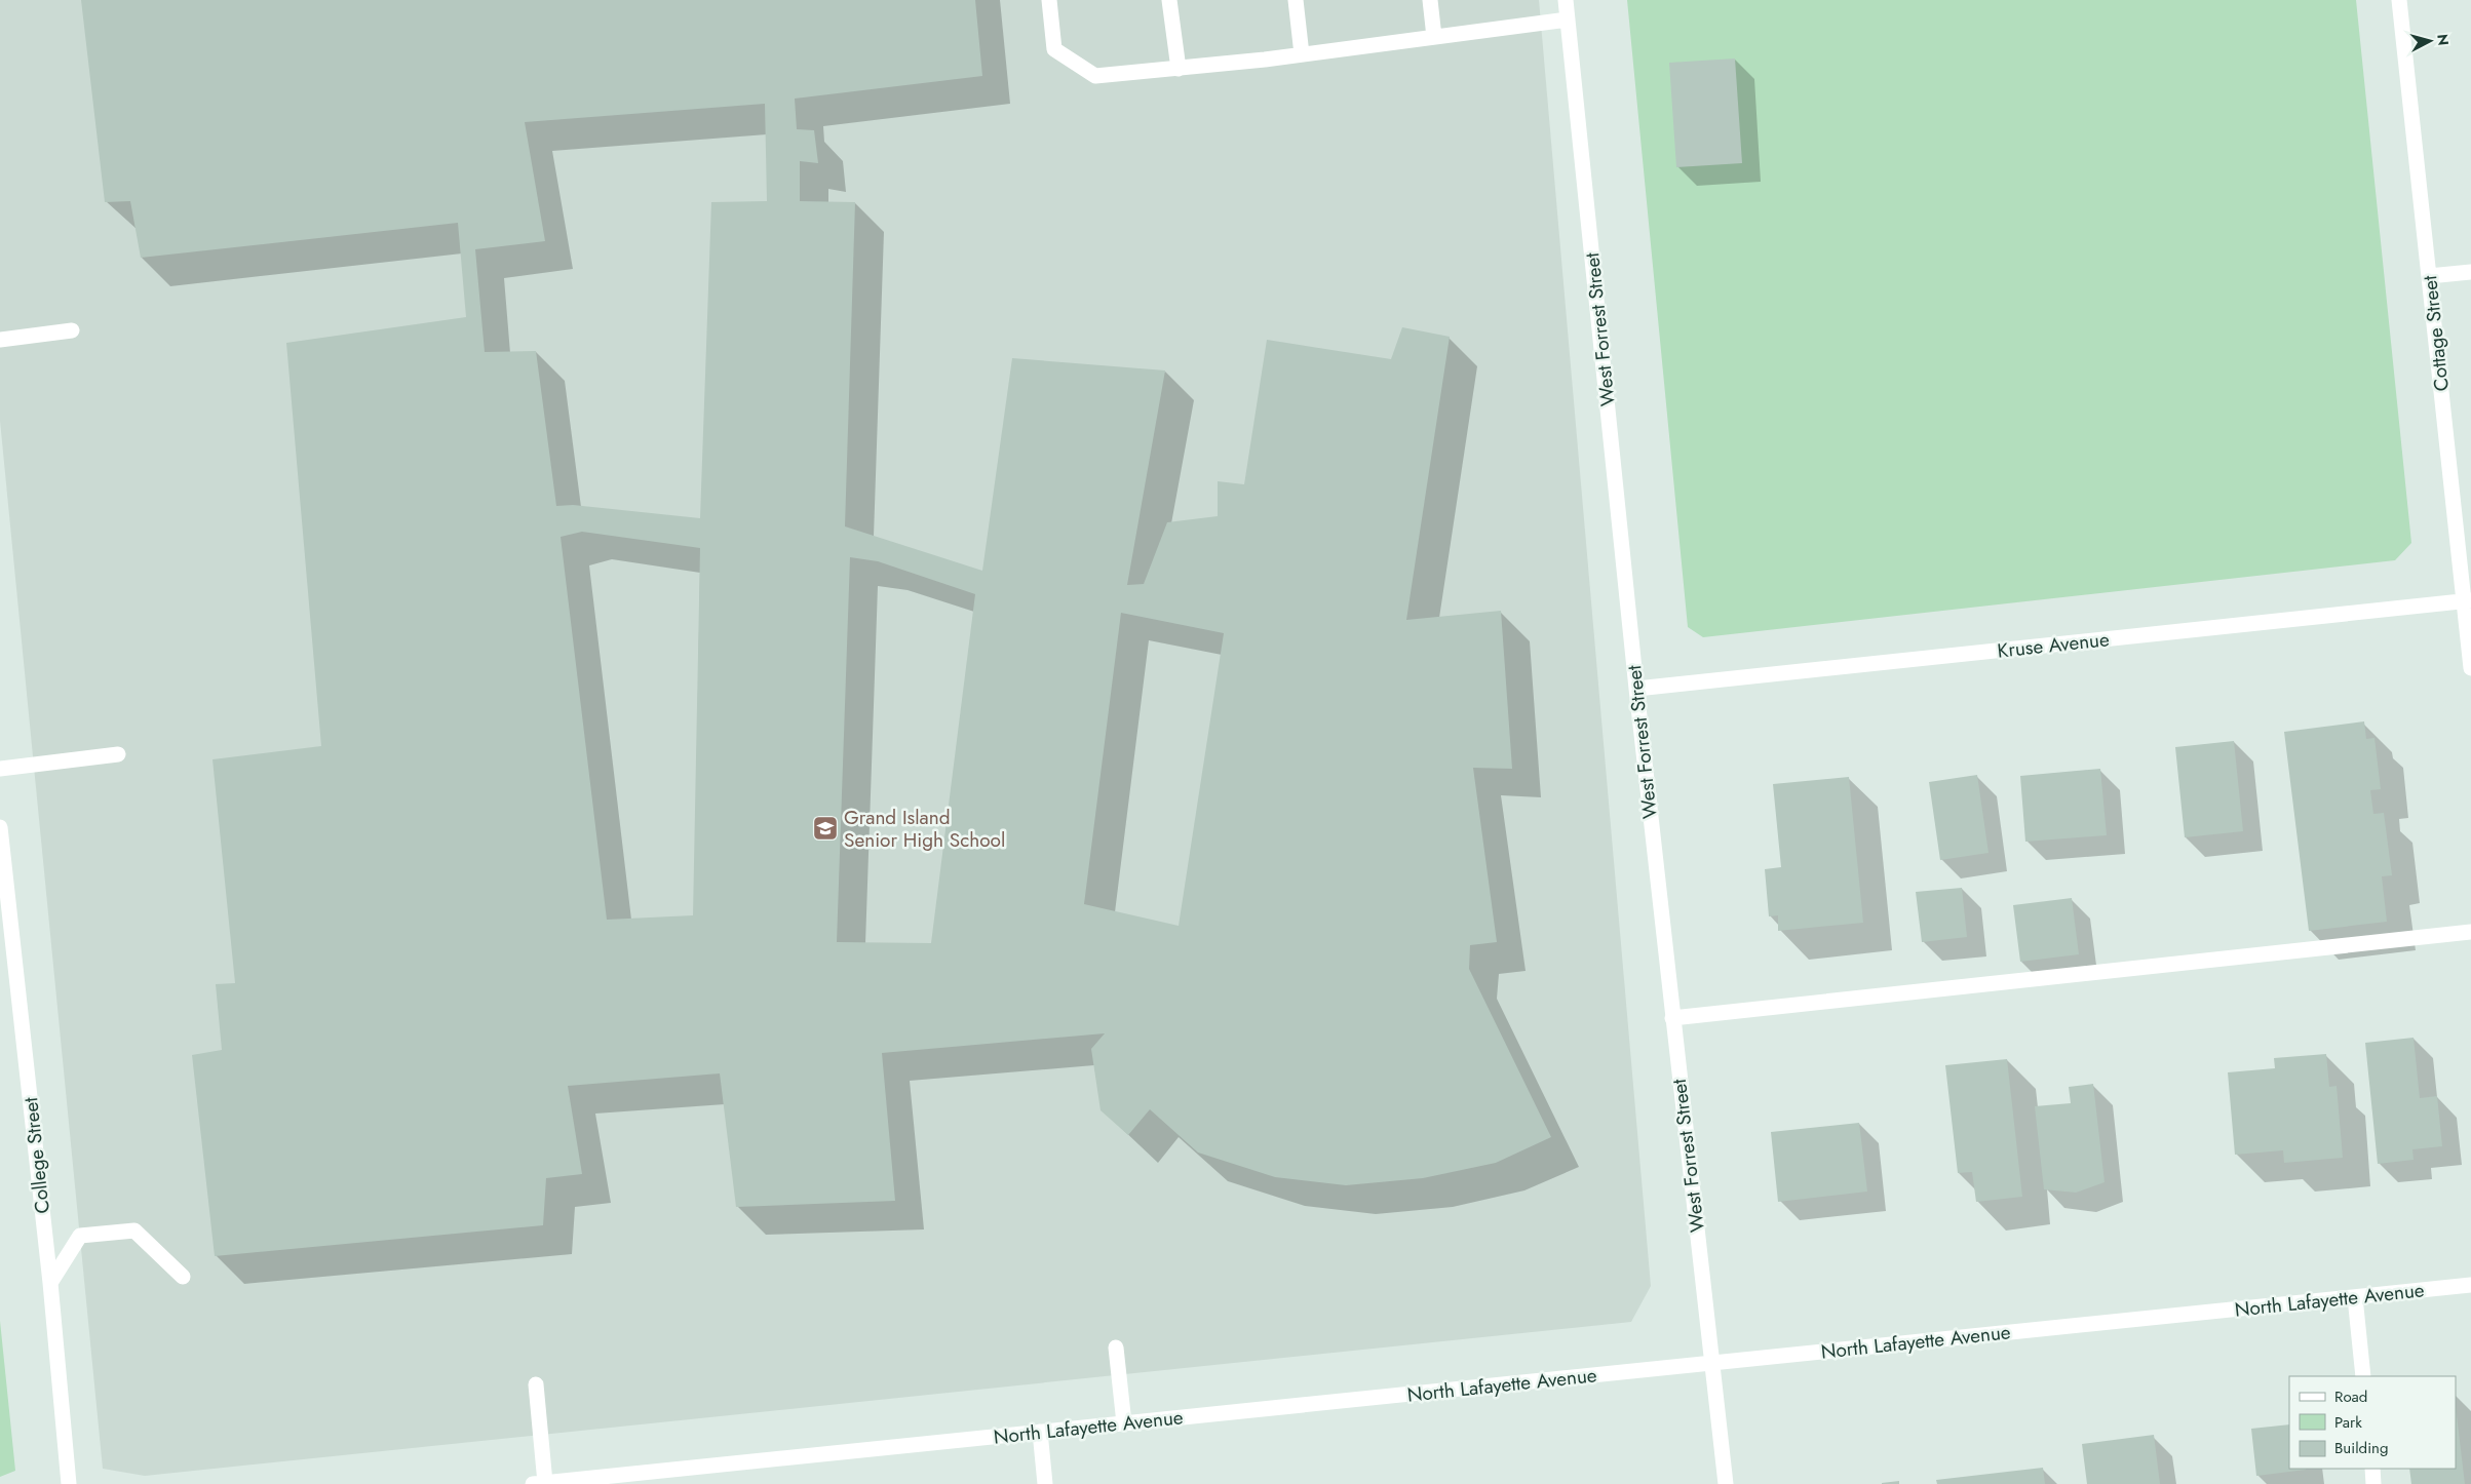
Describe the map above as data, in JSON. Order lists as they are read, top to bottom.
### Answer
{
  "streets": {
    "street": [
      "West Forrest Street",
      "Cottage Street",
      "Kruse Avenue",
      "College Street",
      "North Lafayette Avenue"
    ]
  },
  "crossings": [
    ["West Forrest Street", "Kruse Avenue"],
    ["West Forrest Street", "North Lafayette Avenue"],
    ["Cottage Street", "Kruse Avenue"]
  ],
  "places": {
    "school or university": ["Grand Island Senior High School"]
  },
  "legend": ["Road", "Park", "Building"],
  "north": "right"
}
